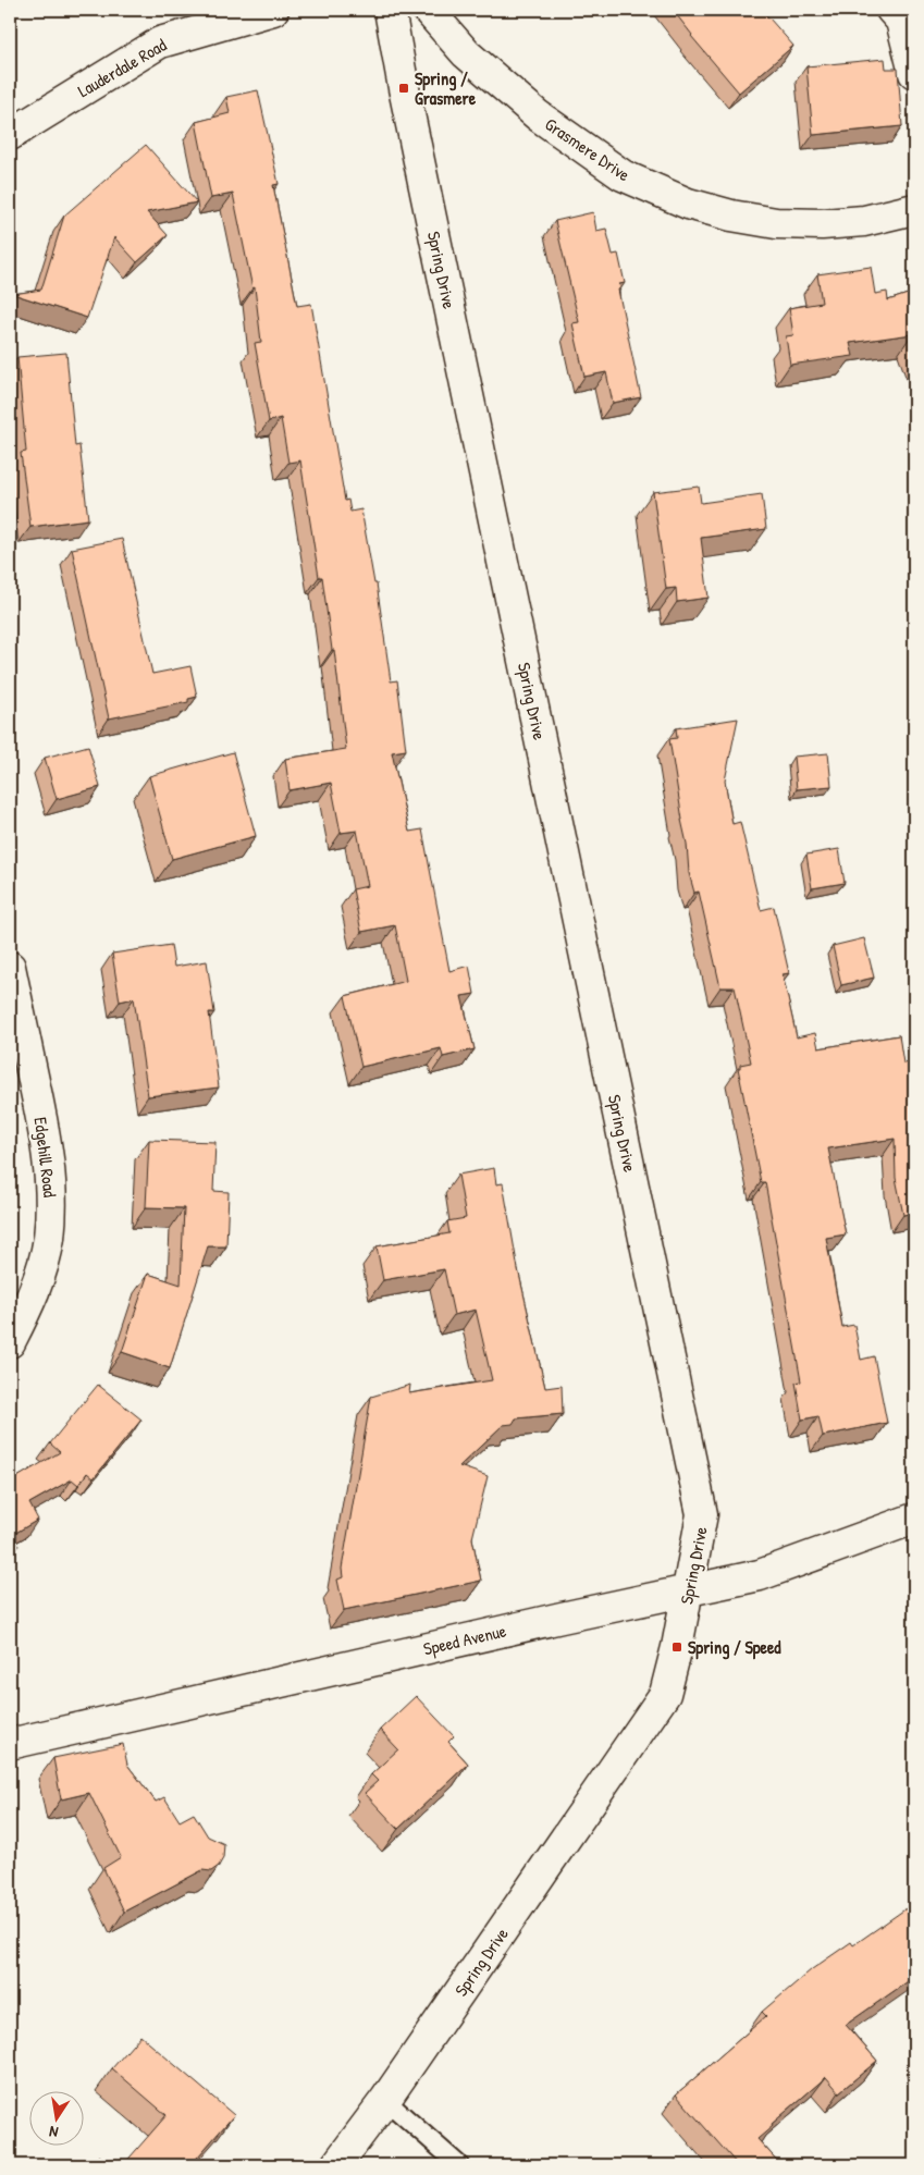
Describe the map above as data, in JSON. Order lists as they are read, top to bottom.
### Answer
{
  "streets": {
    "street": [
      "Lauderdale Road",
      "Grasmere Drive",
      "Spring Drive",
      "Edgehill Road",
      "Speed Avenue"
    ]
  },
  "crossings": [
    ["Spring Drive", "Speed Avenue"]
  ],
  "places": {
    "transit": ["Spring / Grasmere", "Spring / Speed"]
  },
  "north": "bottom"
}
